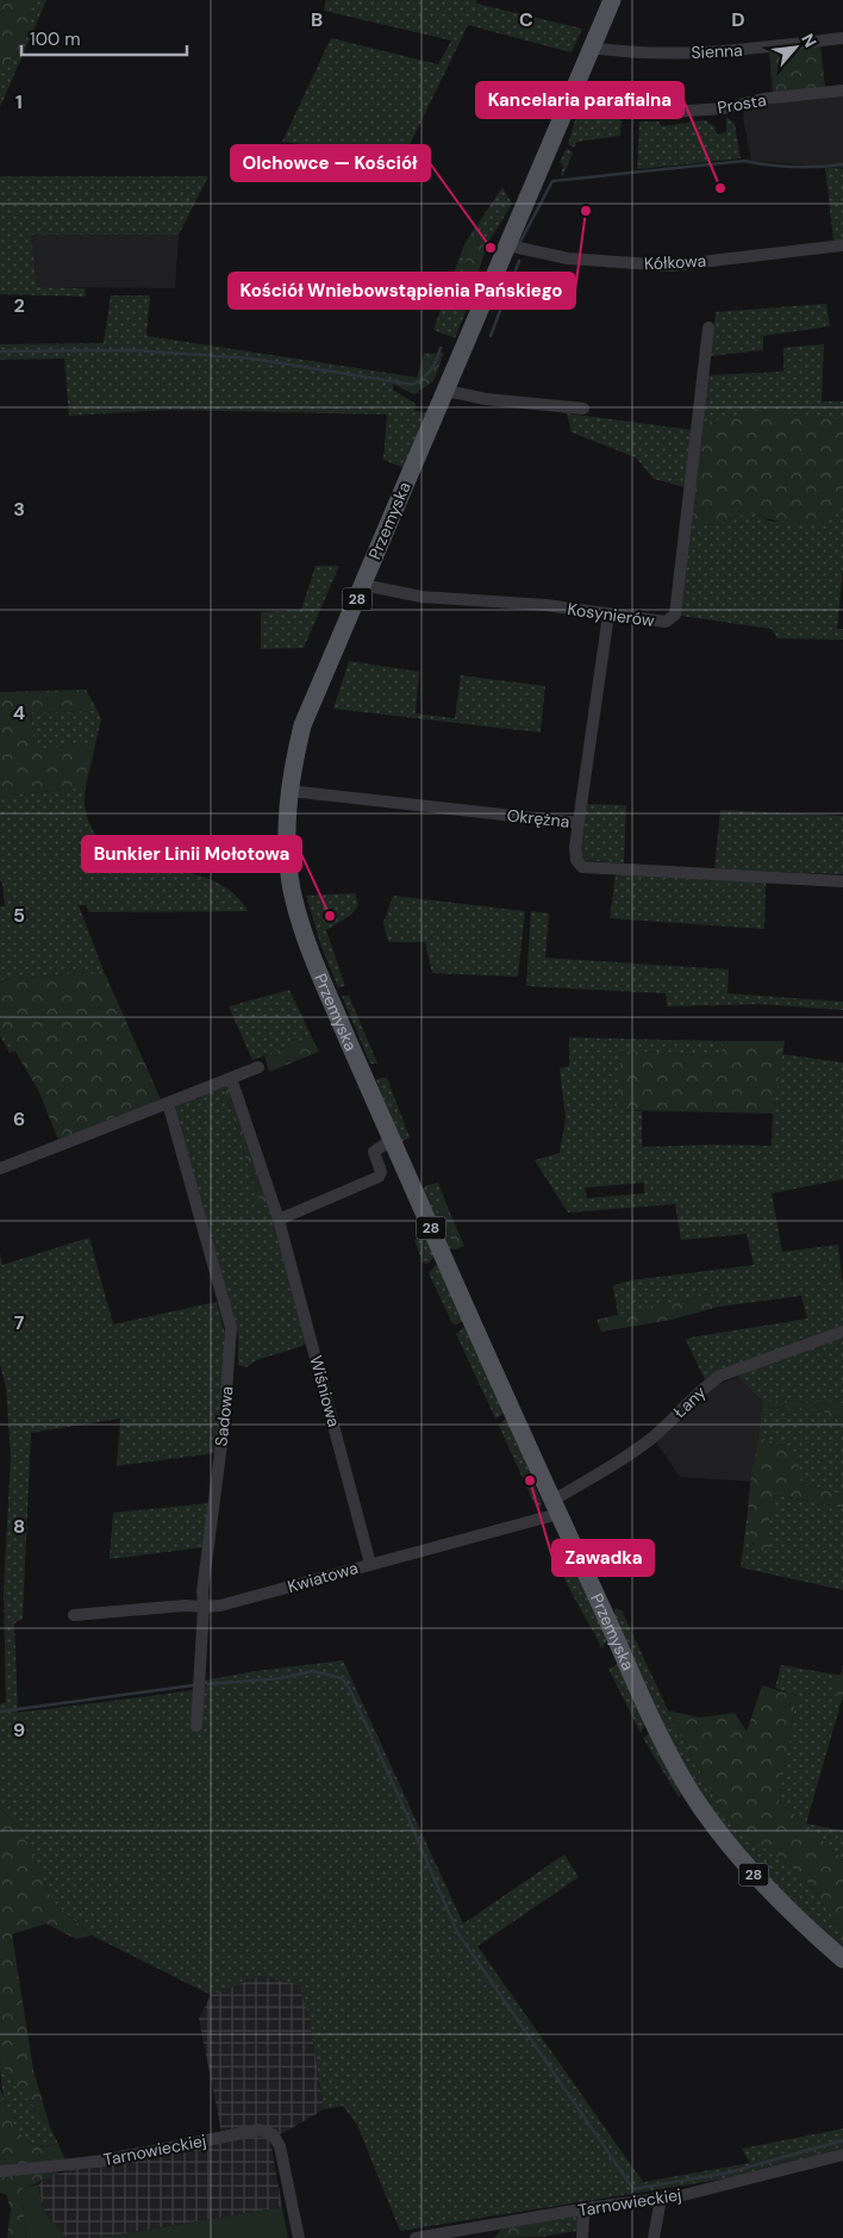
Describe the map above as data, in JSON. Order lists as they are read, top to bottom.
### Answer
{
  "streets": {
    "main road": ["Przemyska", "28"],
    "street": [
      "Sienna",
      "Prosta",
      "Kółkowa",
      "Kosynierów",
      "Okrężna",
      "Wiśniowa",
      "Łany",
      "Sadowa",
      "Kwiatowa",
      "Tarnowieckiej"
    ]
  },
  "crossings": [
    ["Sienna", "Przemyska"],
    ["Prosta", "Przemyska"],
    ["Kółkowa", "Przemyska"],
    ["Przemyska", "Kosynierów"],
    ["Przemyska", "Okrężna"],
    ["Przemyska", "Łany"],
    ["Przemyska", "Kwiatowa"],
    ["Kosynierów", "Okrężna"],
    ["Wiśniowa", "Kwiatowa"],
    ["Łany", "Kwiatowa"],
    ["Sadowa", "Kwiatowa"]
  ],
  "places": [
    "Kancelaria parafialna",
    "Kościół Wniebowstąpienia Pańskiego",
    "Olchowce — Kościół",
    "Bunkier Linii Mołotowa",
    "Zawadka"
  ],
  "scale_bar": "100 m",
  "north": "top right",
  "grid": {
    "columns": ["B", "C", "D"],
    "rows": [
      "1",
      "2",
      "3",
      "4",
      "5",
      "6",
      "7",
      "8",
      "9"
    ]
  }
}
